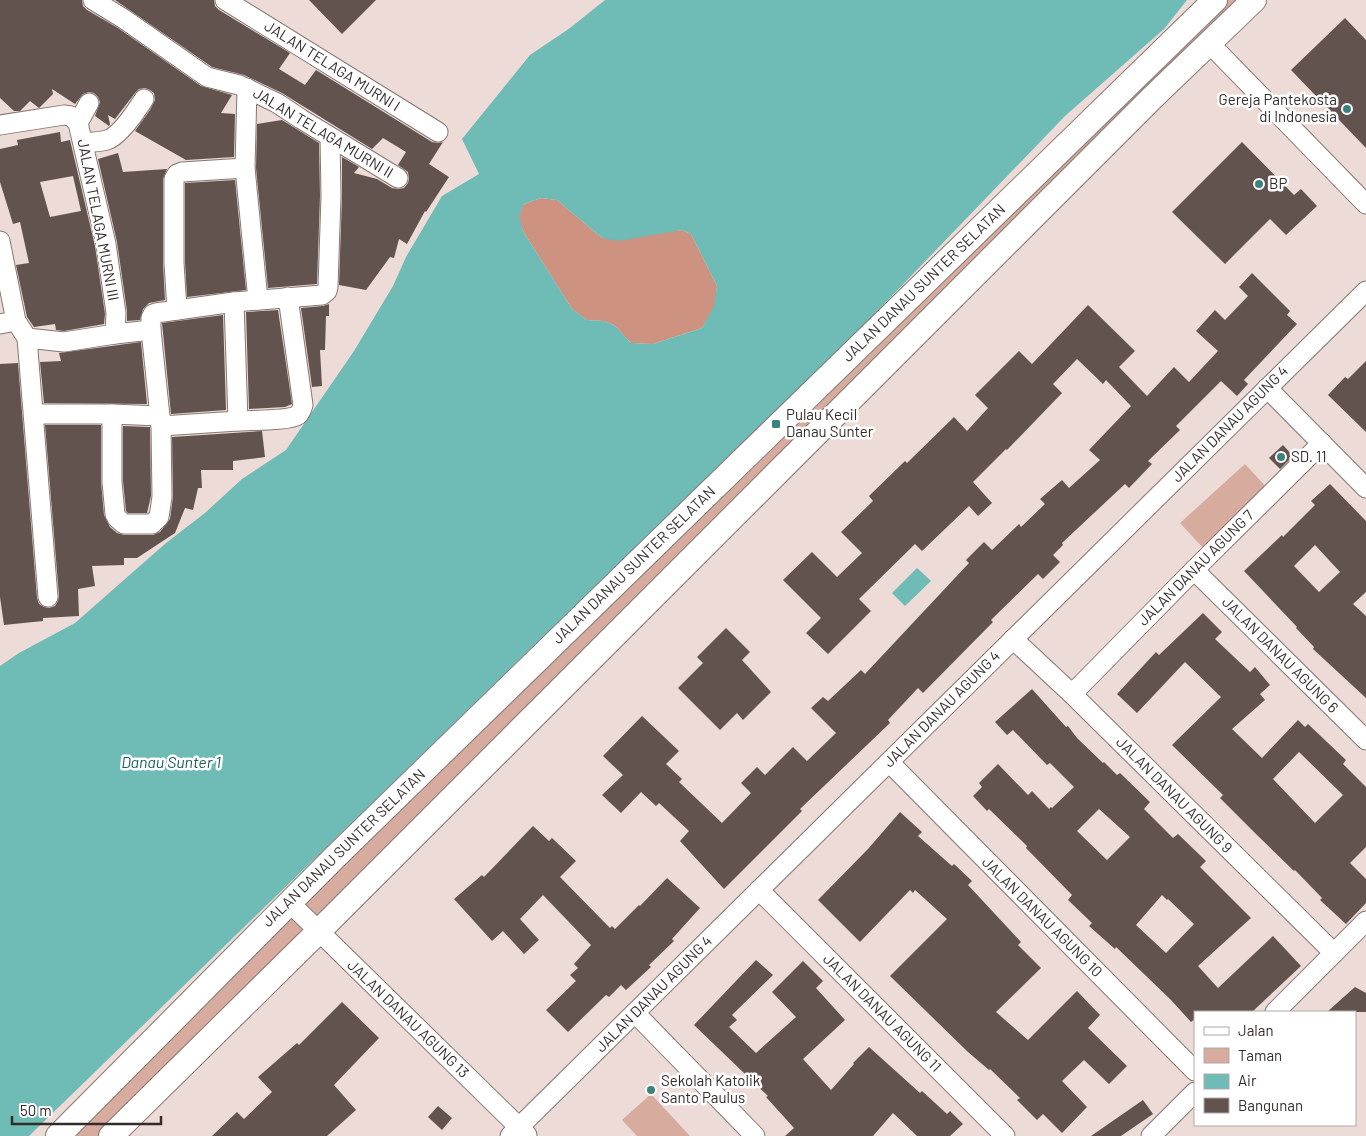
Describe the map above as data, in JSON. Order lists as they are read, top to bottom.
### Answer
{
  "streets": {
    "street": [
      "JALAN TELAGA MURNI I",
      "JALAN TELAGA MURNI II",
      "JALAN TELAGA MURNI III",
      "JALAN DANAU SUNTER SELATAN",
      "JALAN DANAU AGUNG 4",
      "JALAN DANAU AGUNG 7",
      "JALAN DANAU AGUNG 6",
      "JALAN DANAU AGUNG 9",
      "JALAN DANAU AGUNG 10",
      "JALAN DANAU AGUNG 11",
      "JALAN DANAU AGUNG 13"
    ]
  },
  "crossings": [
    ["JALAN DANAU SUNTER SELATAN", "JALAN DANAU AGUNG 13"],
    ["JALAN DANAU AGUNG 4", "JALAN DANAU AGUNG 9"],
    ["JALAN DANAU AGUNG 4", "JALAN DANAU AGUNG 10"],
    ["JALAN DANAU AGUNG 4", "JALAN DANAU AGUNG 11"],
    ["JALAN DANAU AGUNG 4", "JALAN DANAU AGUNG 13"],
    ["JALAN DANAU AGUNG 7", "JALAN DANAU AGUNG 6"],
    ["JALAN DANAU AGUNG 7", "JALAN DANAU AGUNG 9"]
  ],
  "water": ["Danau Sunter 1"],
  "places": {
    "other": [
      "Gereja Pantekosta di Indonesia",
      "BP",
      "SD. 11",
      "Sekolah Katolik Santo Paulus"
    ],
    "transit": ["Pulau Kecil Danau Sunter"]
  },
  "legend": [
    "Jalan",
    "Taman",
    "Air",
    "Bangunan"
  ],
  "scale_bar": "50 m"
}
